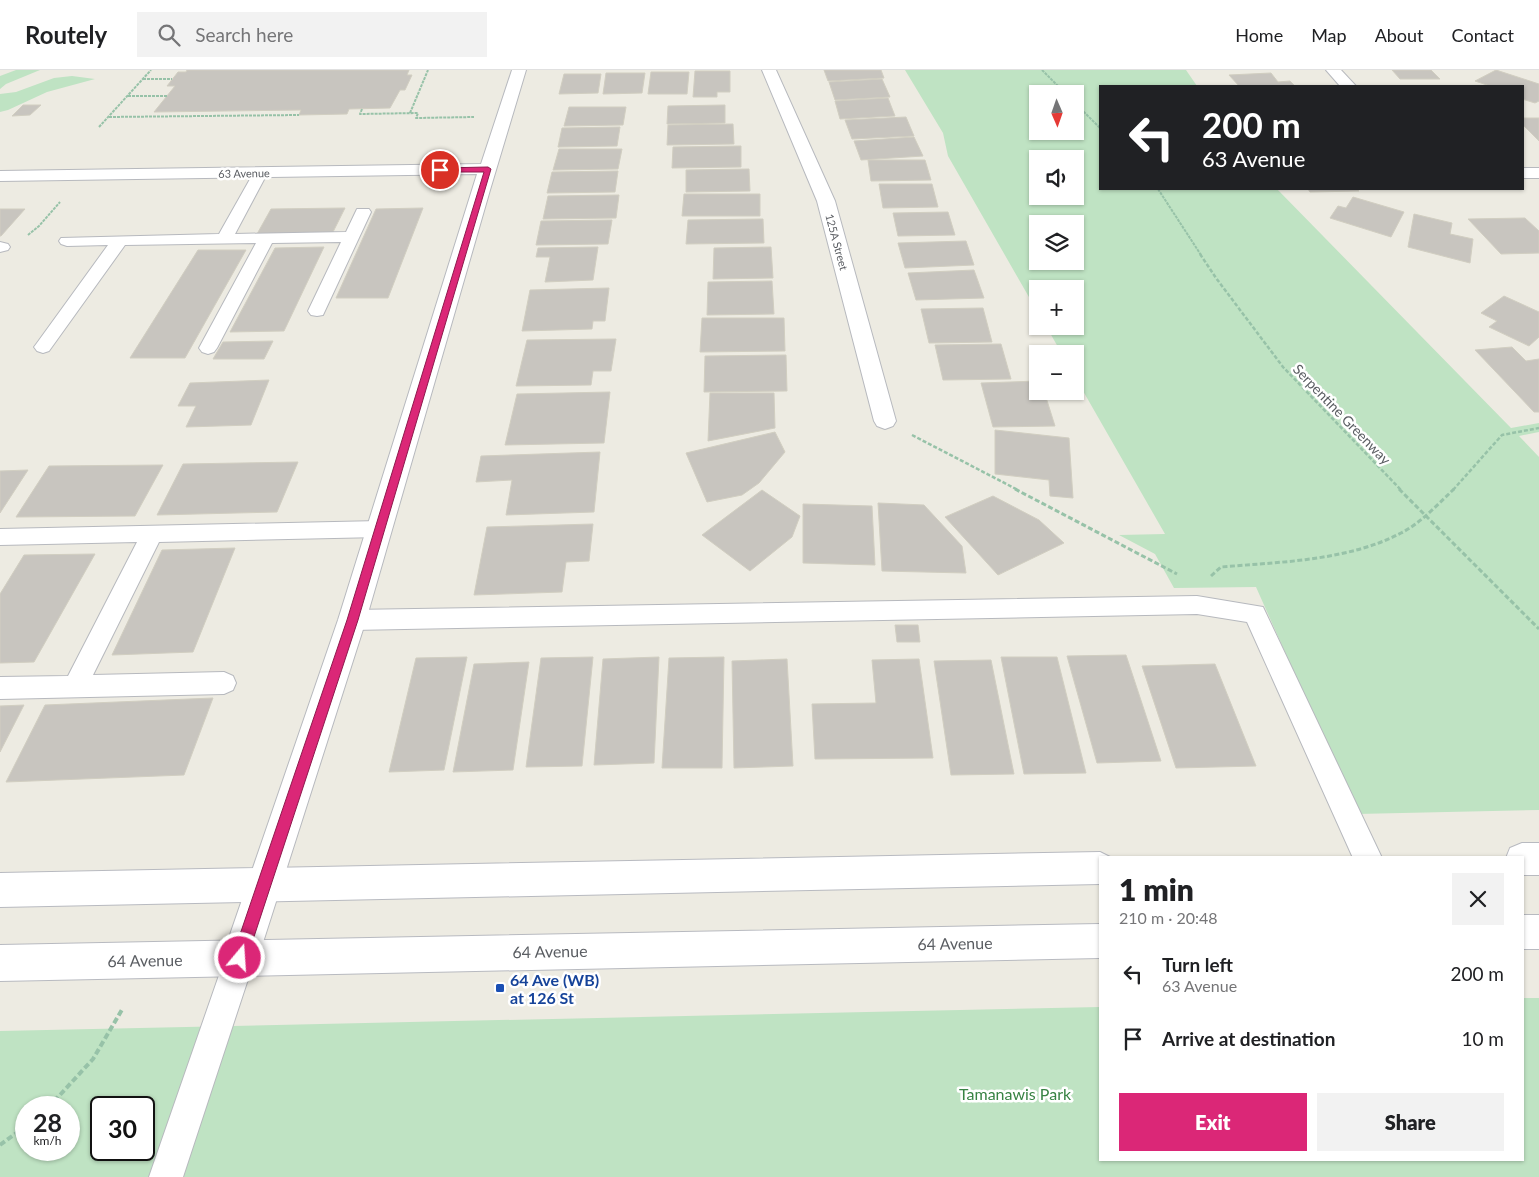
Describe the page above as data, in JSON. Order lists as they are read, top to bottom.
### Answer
{
  "streets": {
    "street": ["63 Avenue", "125A Street", "64 Avenue"],
    "path": ["Serpentine Greenway"]
  },
  "parks": ["Tamanawis Park"],
  "places": {
    "transit": ["64 Ave (WB) at 126 St"]
  },
  "north": "bottom",
  "page": {
    "header": "Routely",
    "search": "Search here",
    "nav": [
      "Home",
      "Map",
      "About",
      "Contact"
    ],
    "map_buttons": ["+", "−"],
    "turn": ["200 m", "63 Avenue"],
    "heading": ["1 min", "210 m · 20:48"],
    "list": [
      {
        "name": "Turn left",
        "note": "63 Avenue",
        "value": "200 m"
      },
      {
        "name": "Arrive at destination",
        "value": "10 m"
      }
    ],
    "buttons": ["Exit", "Share"],
    "speed": "28 km/h",
    "limit": "30"
  }
}
